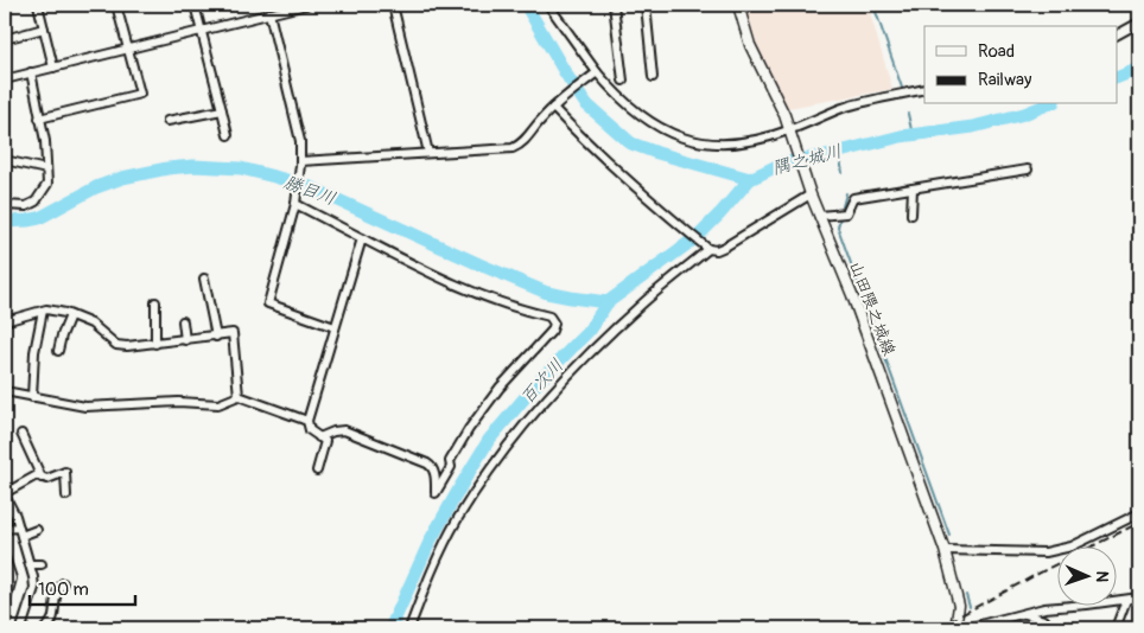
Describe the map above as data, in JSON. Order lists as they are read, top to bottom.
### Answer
{
  "streets": {
    "main road": ["山田隈之城線"]
  },
  "water": ["隅之城川", "勝目川", "百次川"],
  "legend": ["Road", "Railway"],
  "scale_bar": "100 m",
  "north": "right"
}
